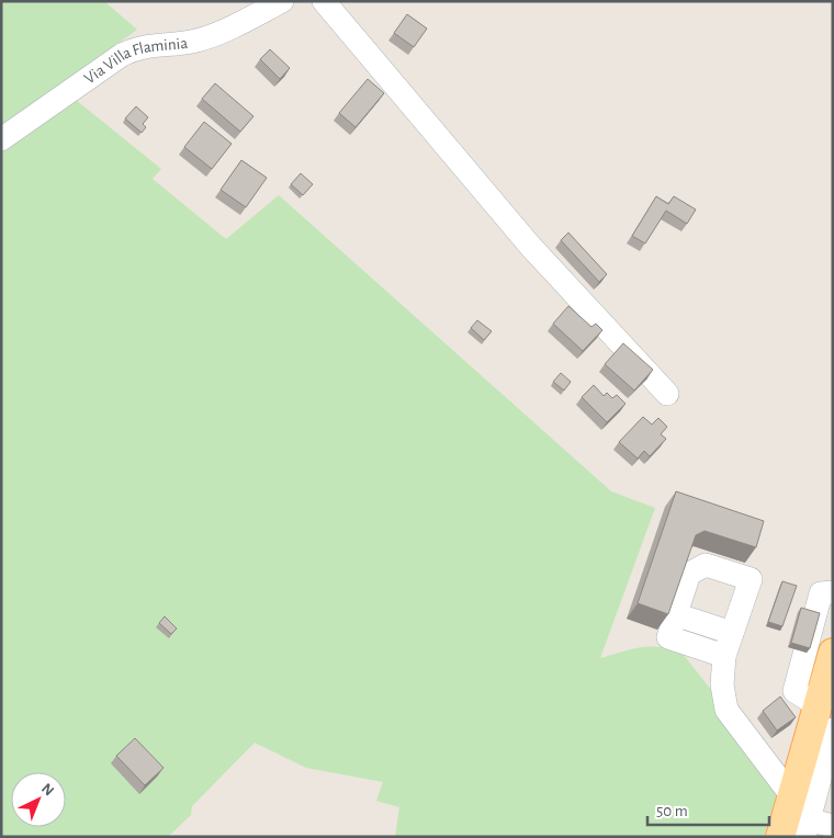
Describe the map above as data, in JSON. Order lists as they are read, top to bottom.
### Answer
{
  "streets": {
    "street": ["Via Villa Flaminia"]
  },
  "scale_bar": "50 m",
  "north": "top right"
}
